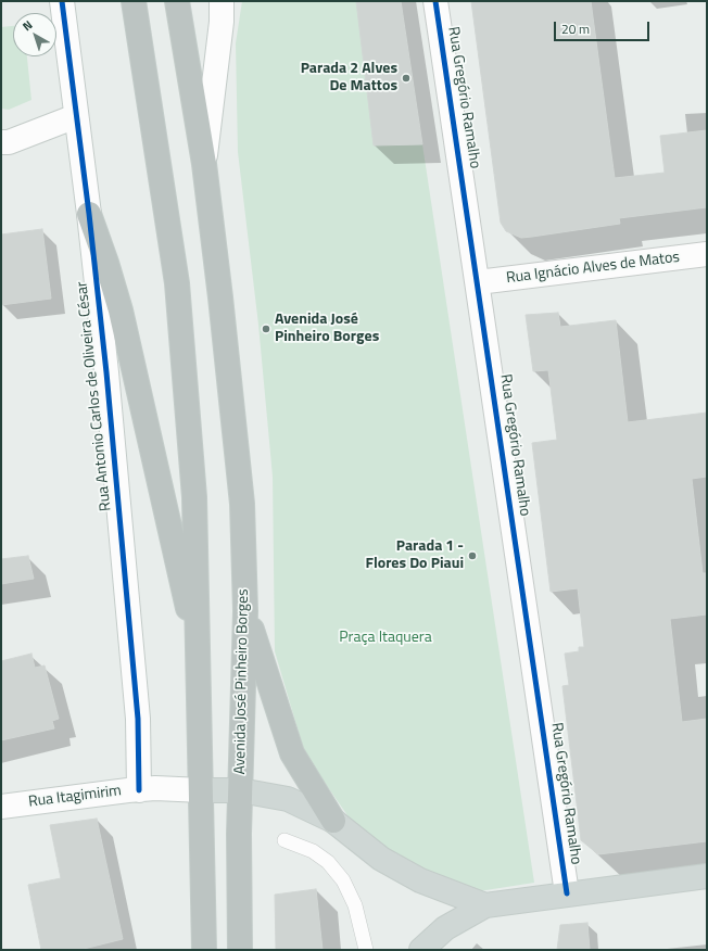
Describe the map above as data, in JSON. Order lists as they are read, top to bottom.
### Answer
{
  "streets": {
    "highway": ["Avenida José Pinheiro Borges"],
    "street": [
      "Rua Gregório Ramalho",
      "Rua Ignácio Alves de Matos",
      "Rua Antonio Carlos de Oliveira César",
      "Rua Itagimirim"
    ]
  },
  "crossings": [
    ["Rua Gregório Ramalho", "Rua Ignácio Alves de Matos"],
    ["Rua Antonio Carlos de Oliveira César", "Rua Itagimirim"]
  ],
  "parks": ["Praça Itaquera"],
  "places": ["Parada 2 Alves De Mattos", "Avenida José Pinheiro Borges", "Parada 1 - Flores Do Piaui"],
  "scale_bar": "20 m",
  "north": "top left"
}
